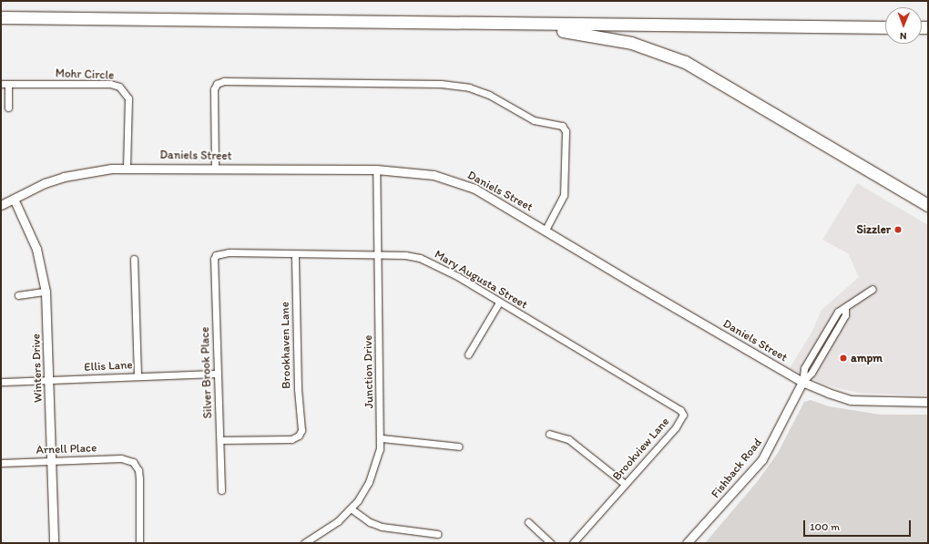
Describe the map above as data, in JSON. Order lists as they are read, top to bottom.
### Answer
{
  "streets": {
    "street": [
      "Mohr Circle",
      "Daniels Street",
      "Mary Augusta Street",
      "Brookhaven Lane",
      "Ellis Lane",
      "Winters Drive",
      "Junction Drive",
      "Silver Brook Place",
      "Arnell Place",
      "Brookview Lane",
      "Fishback Road"
    ]
  },
  "crossings": [
    ["Mohr Circle", "Daniels Street"],
    ["Daniels Street", "Winters Drive"],
    ["Daniels Street", "Junction Drive"],
    ["Daniels Street", "Fishback Road"],
    ["Mary Augusta Street", "Brookhaven Lane"],
    ["Mary Augusta Street", "Junction Drive"],
    ["Mary Augusta Street", "Silver Brook Place"],
    ["Mary Augusta Street", "Brookview Lane"],
    ["Brookhaven Lane", "Silver Brook Place"],
    ["Ellis Lane", "Winters Drive"],
    ["Ellis Lane", "Silver Brook Place"],
    ["Winters Drive", "Arnell Place"]
  ],
  "places": ["Sizzler", "ampm"],
  "scale_bar": "100 m",
  "north": "bottom"
}
